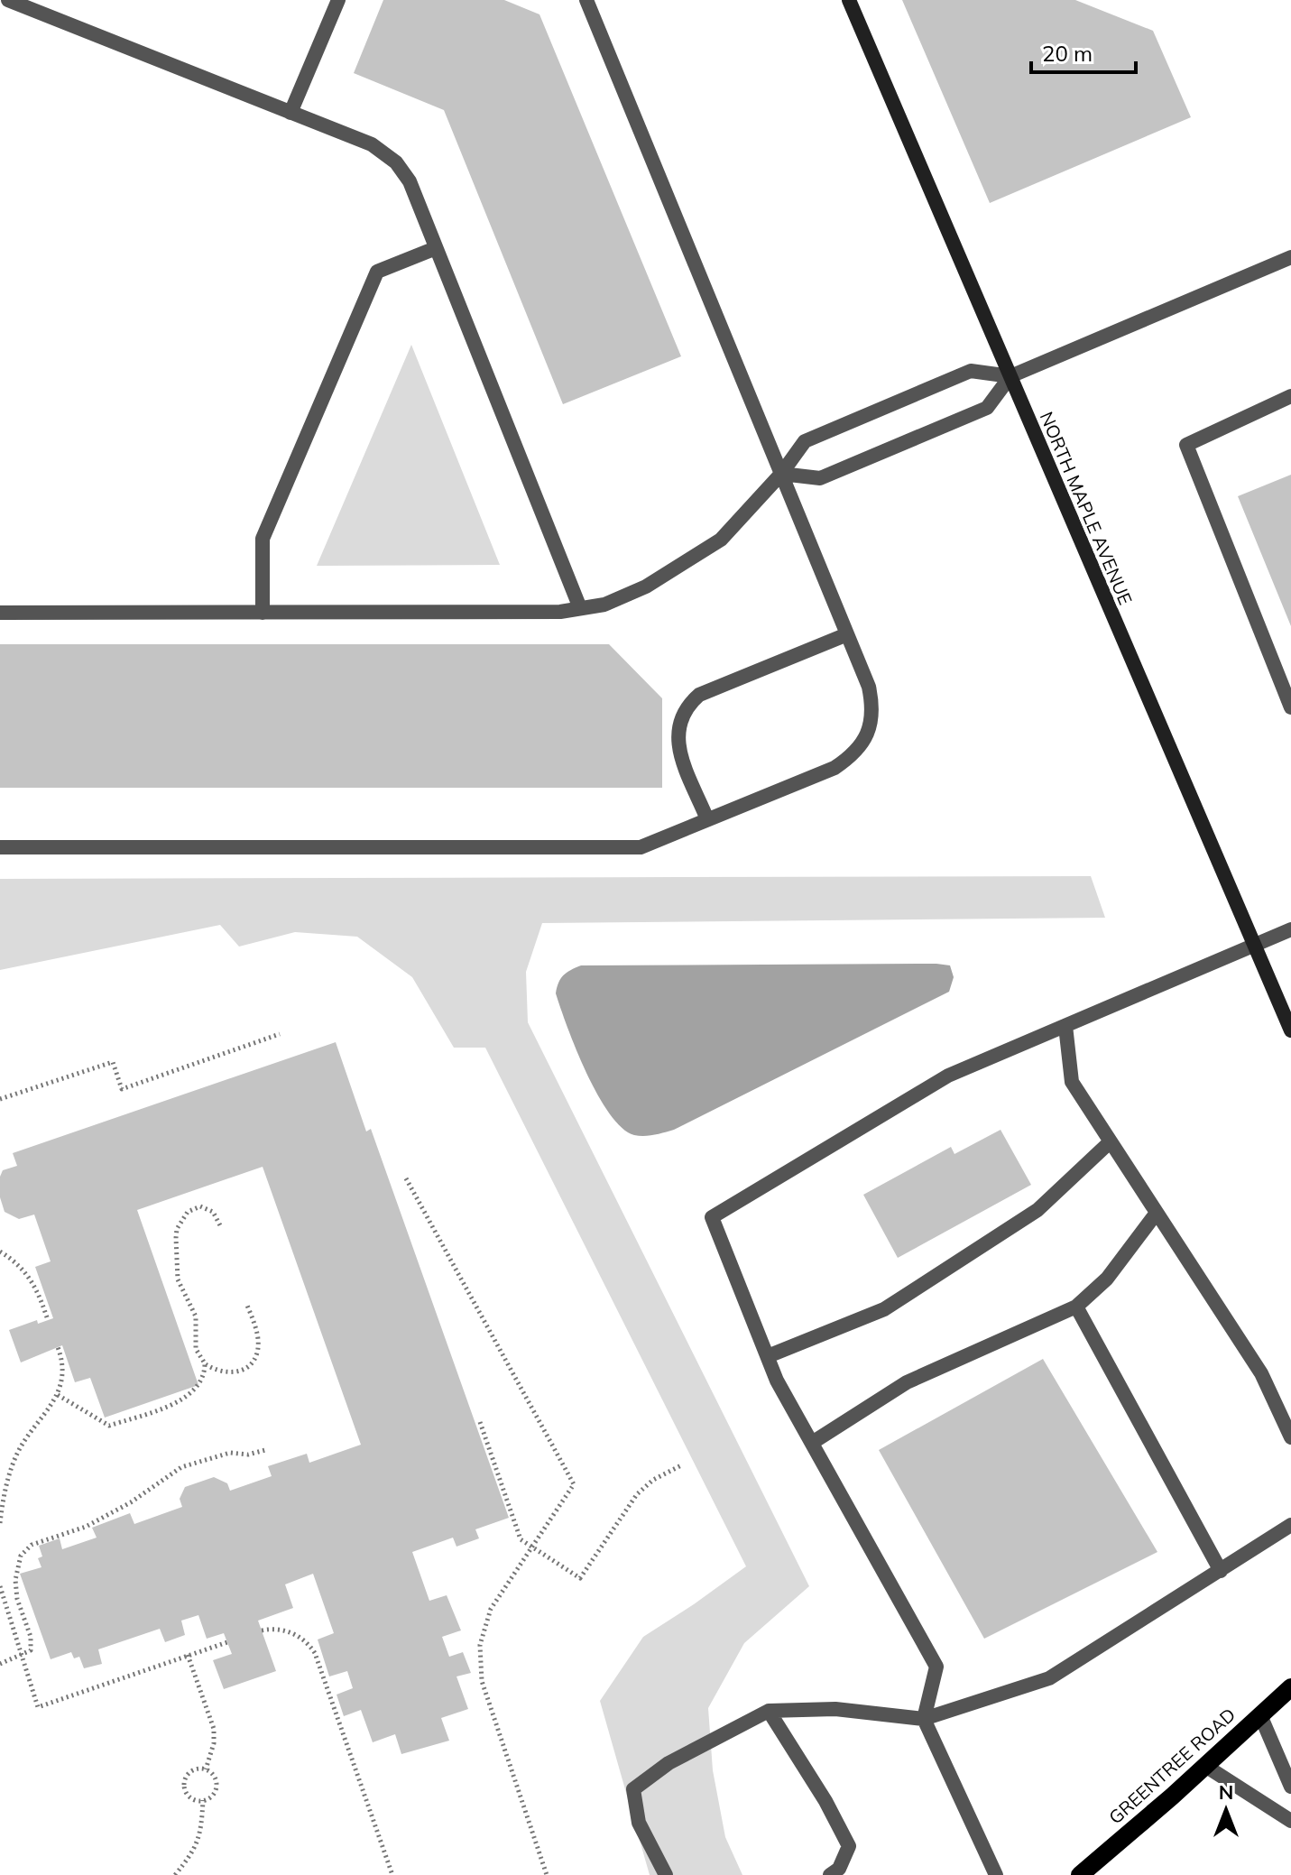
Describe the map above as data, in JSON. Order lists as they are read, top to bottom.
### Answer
{
  "streets": {
    "main road": ["NORTH MAPLE AVENUE", "GREENTREE ROAD"]
  },
  "scale_bar": "20 m",
  "north": "top"
}
